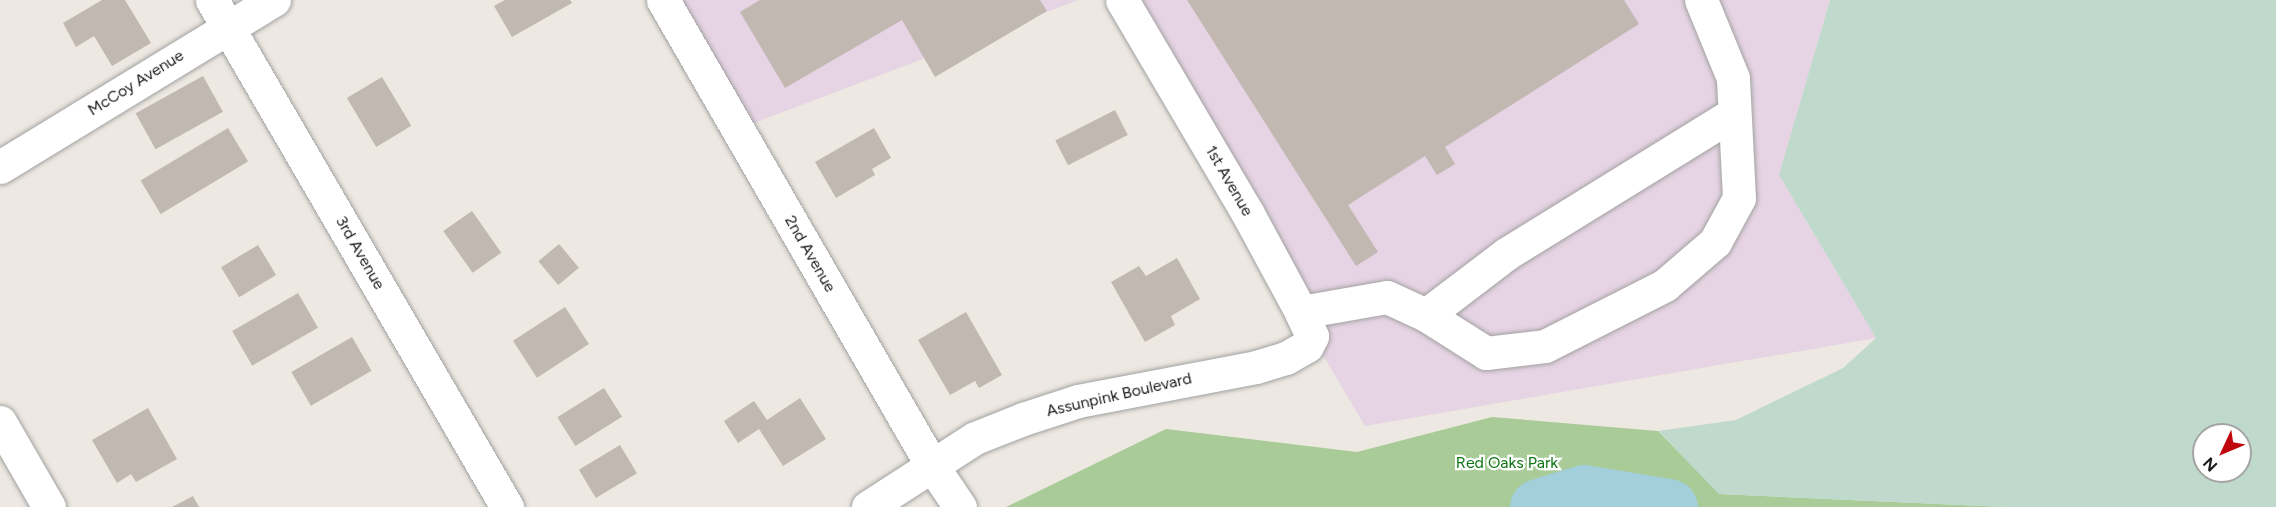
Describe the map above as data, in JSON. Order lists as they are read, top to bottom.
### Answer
{
  "streets": {
    "street": [
      "McCoy Avenue",
      "1st Avenue",
      "3rd Avenue",
      "2nd Avenue",
      "Assunpink Boulevard"
    ]
  },
  "crossings": [
    ["McCoy Avenue", "3rd Avenue"],
    ["1st Avenue", "Assunpink Boulevard"],
    ["2nd Avenue", "Assunpink Boulevard"]
  ],
  "parks": ["Red Oaks Park"],
  "north": "bottom left"
}
